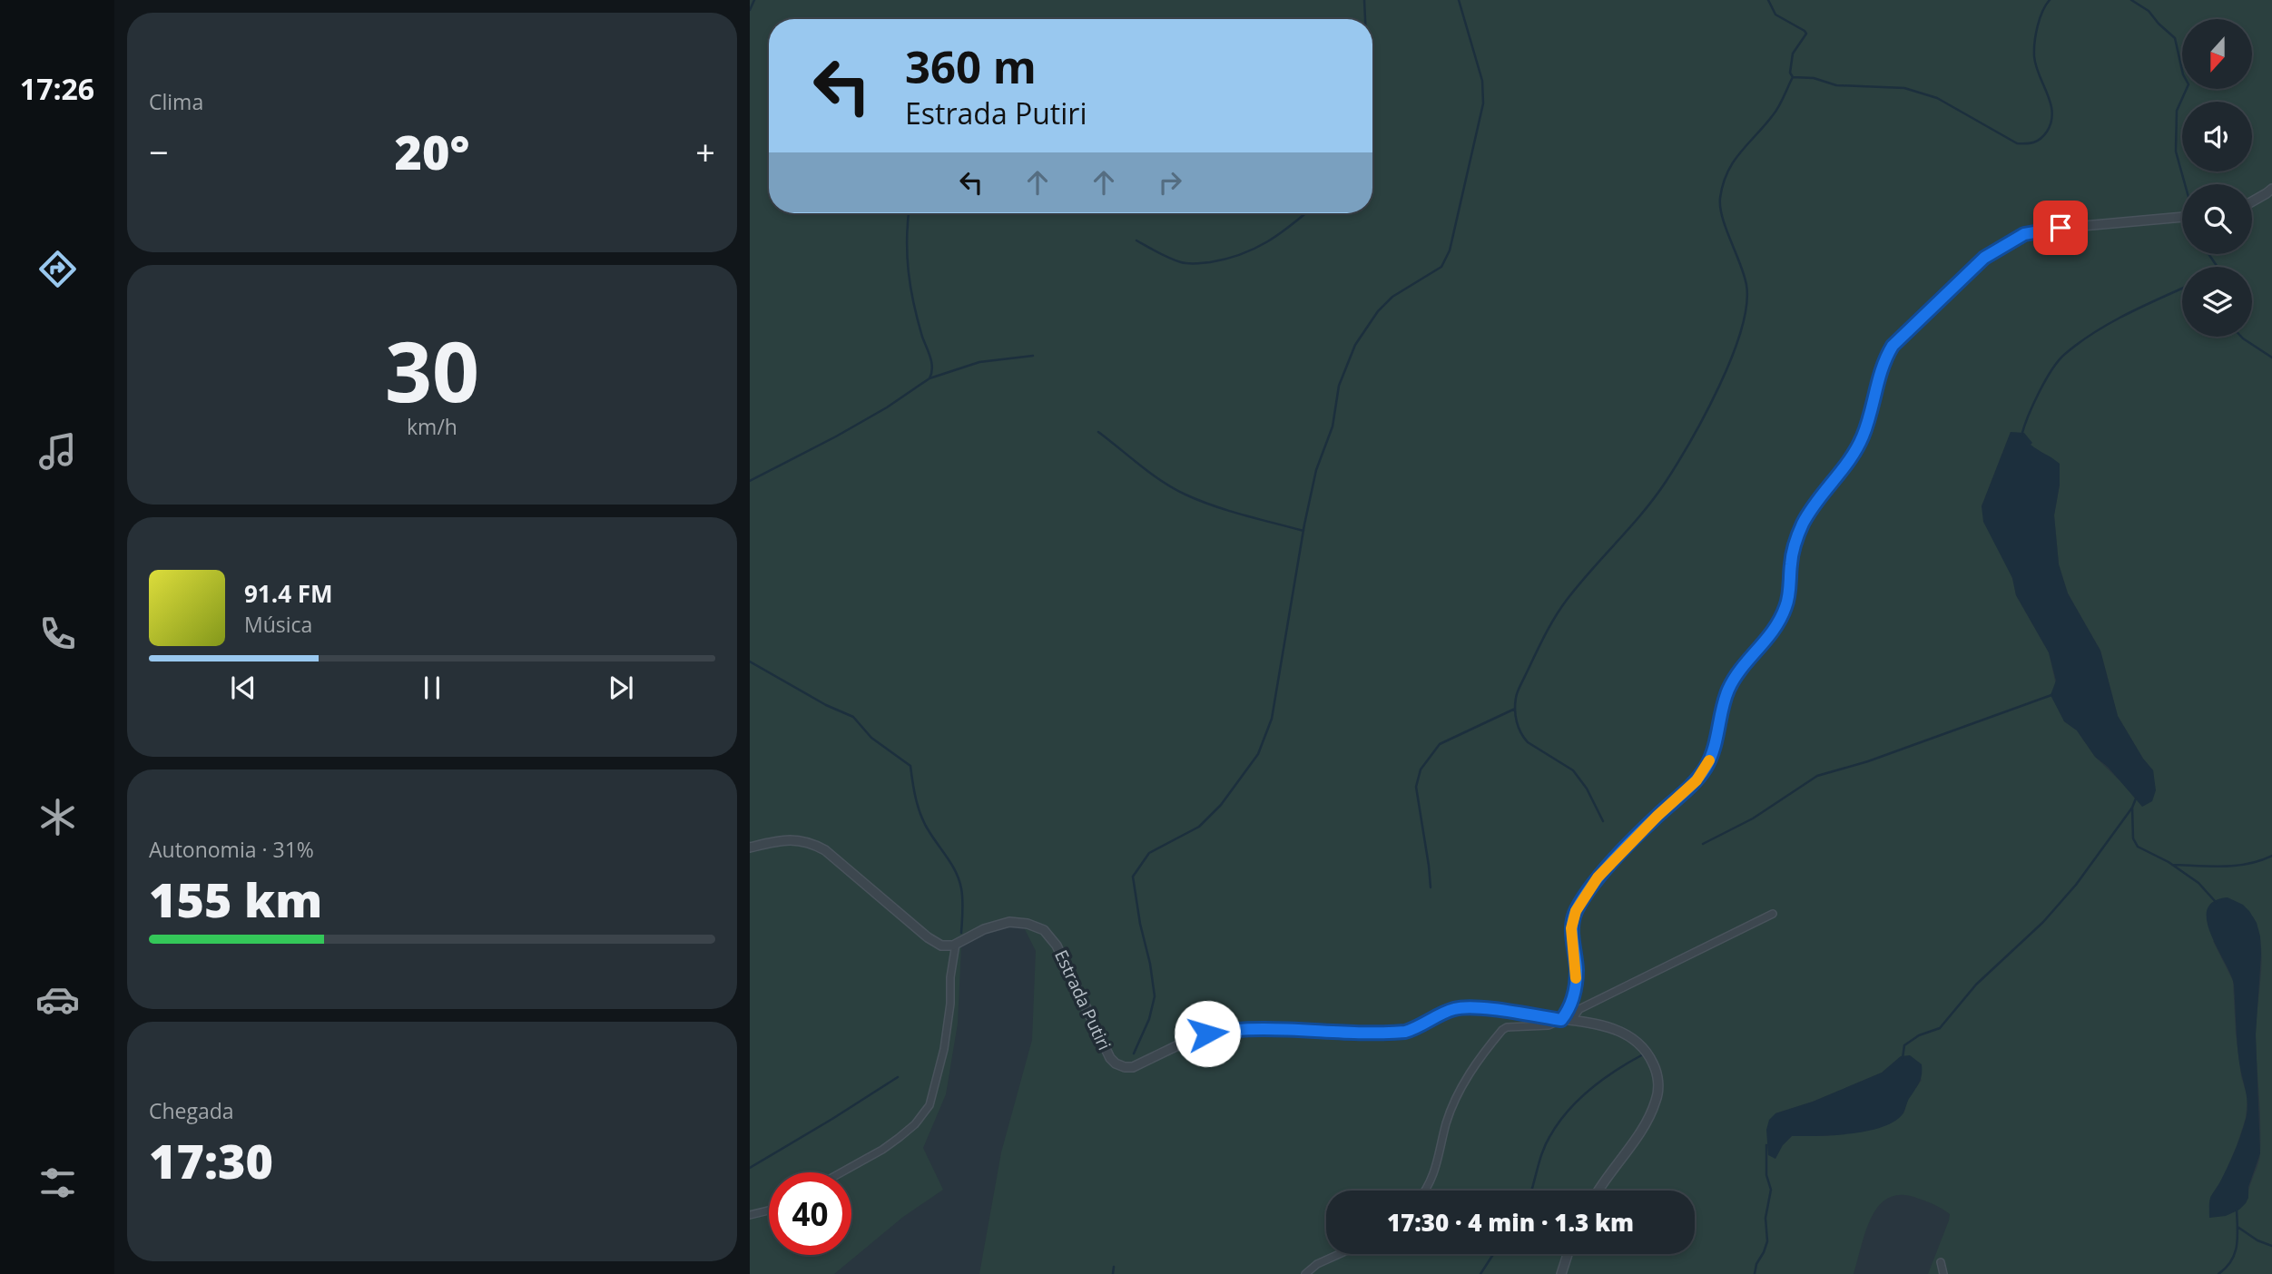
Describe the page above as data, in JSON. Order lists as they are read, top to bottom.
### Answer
{
  "streets": {
    "street": ["Estrada Putiri"]
  },
  "north": "bottom",
  "page": {
    "tabs": "17:26",
    "tile": [
      "Clima",
      ["30", "km/h"],
      ["Autonomia · 31%", "155 km"],
      ["Chegada", "17:30"]
    ],
    "turn": ["360 m", "Estrada Putiri"],
    "heat": ["−", "20°", "+"],
    "song": ["91.4 FM", "Música"],
    "limit": "40",
    "trip": "17:30 · 4 min · 1.3 km"
  }
}
